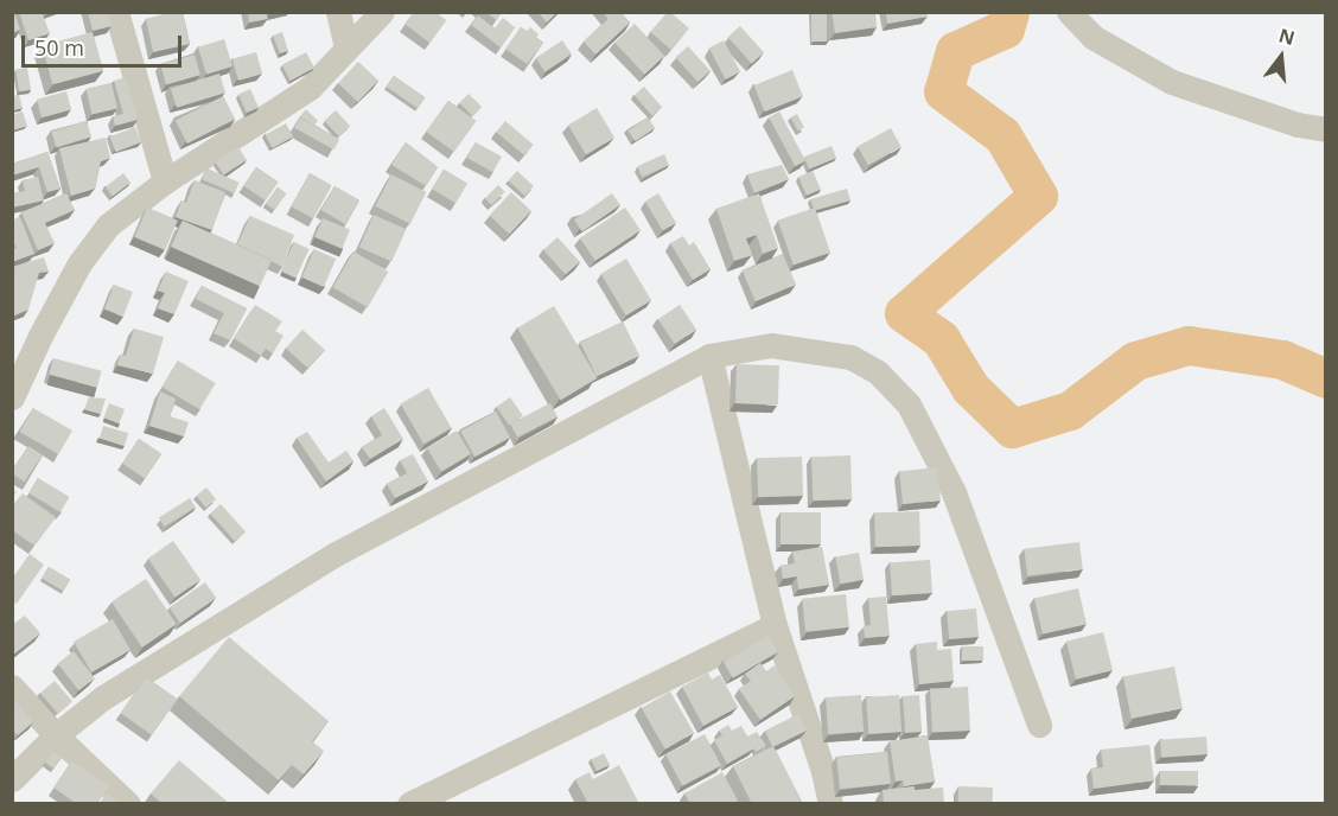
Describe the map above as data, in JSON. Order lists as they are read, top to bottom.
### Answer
{
  "scale_bar": "50 m",
  "north": "top"
}
